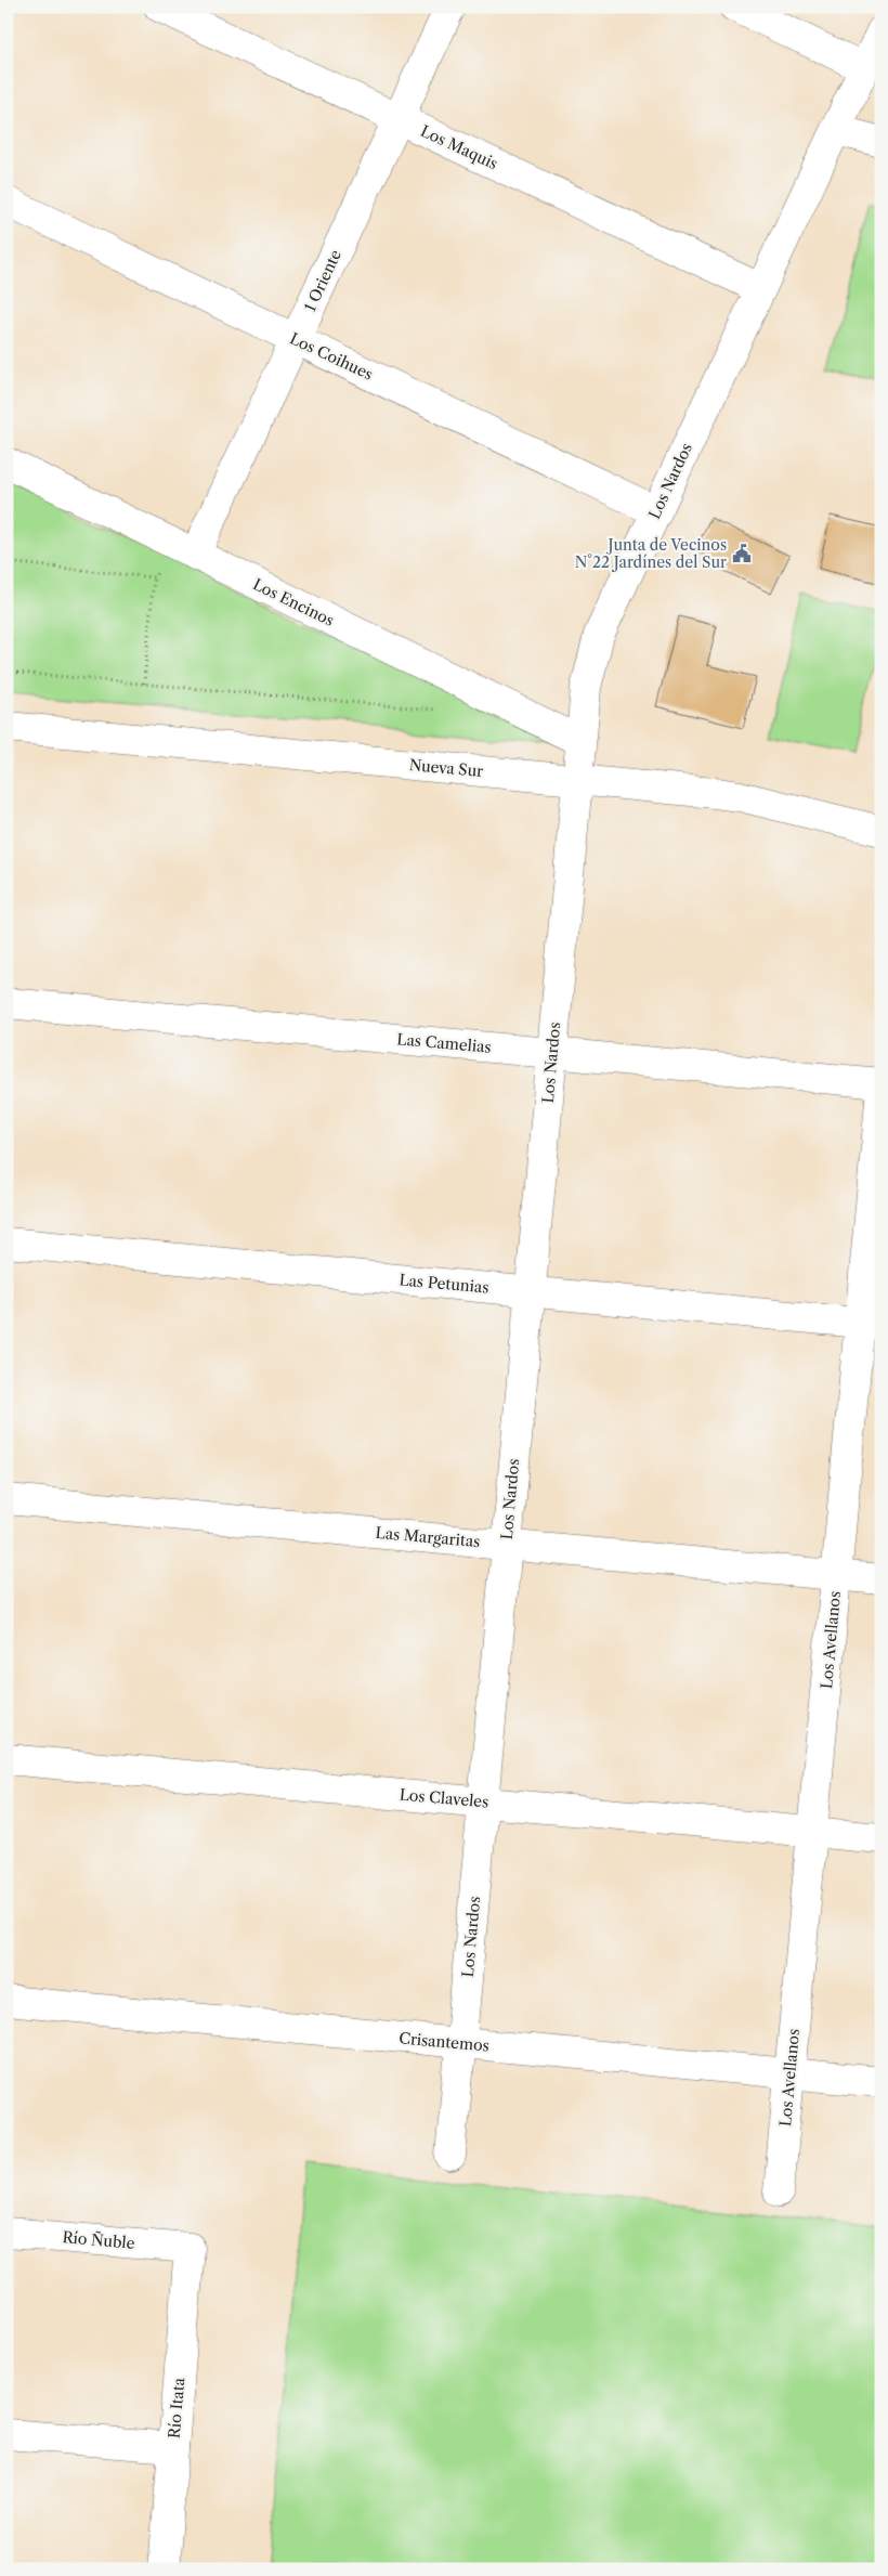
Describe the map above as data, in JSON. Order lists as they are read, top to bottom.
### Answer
{
  "streets": {
    "street": [
      "Los Maquis",
      "1 Oriente",
      "Los Coihues",
      "Los Nardos",
      "Los Encinos",
      "Nueva Sur",
      "Las Camelias",
      "Las Petunias",
      "Las Margaritas",
      "Los Avellanos",
      "Los Claveles",
      "Crisantemos",
      "Río Ñuble",
      "Río Itata"
    ]
  },
  "crossings": [
    ["Los Maquis", "1 Oriente"],
    ["Los Maquis", "Los Nardos"],
    ["1 Oriente", "Los Coihues"],
    ["1 Oriente", "Los Encinos"],
    ["Los Coihues", "Los Nardos"],
    ["Los Nardos", "Los Encinos"],
    ["Los Nardos", "Nueva Sur"],
    ["Los Nardos", "Las Camelias"],
    ["Los Nardos", "Las Petunias"],
    ["Los Nardos", "Las Margaritas"],
    ["Los Nardos", "Los Claveles"],
    ["Los Nardos", "Crisantemos"],
    ["Las Petunias", "Los Avellanos"],
    ["Las Margaritas", "Los Avellanos"],
    ["Los Avellanos", "Los Claveles"],
    ["Los Avellanos", "Crisantemos"],
    ["Río Ñuble", "Río Itata"]
  ],
  "places": {
    "public building": ["Junta de Vecinos N°22 Jardínes del Sur"]
  }
}
